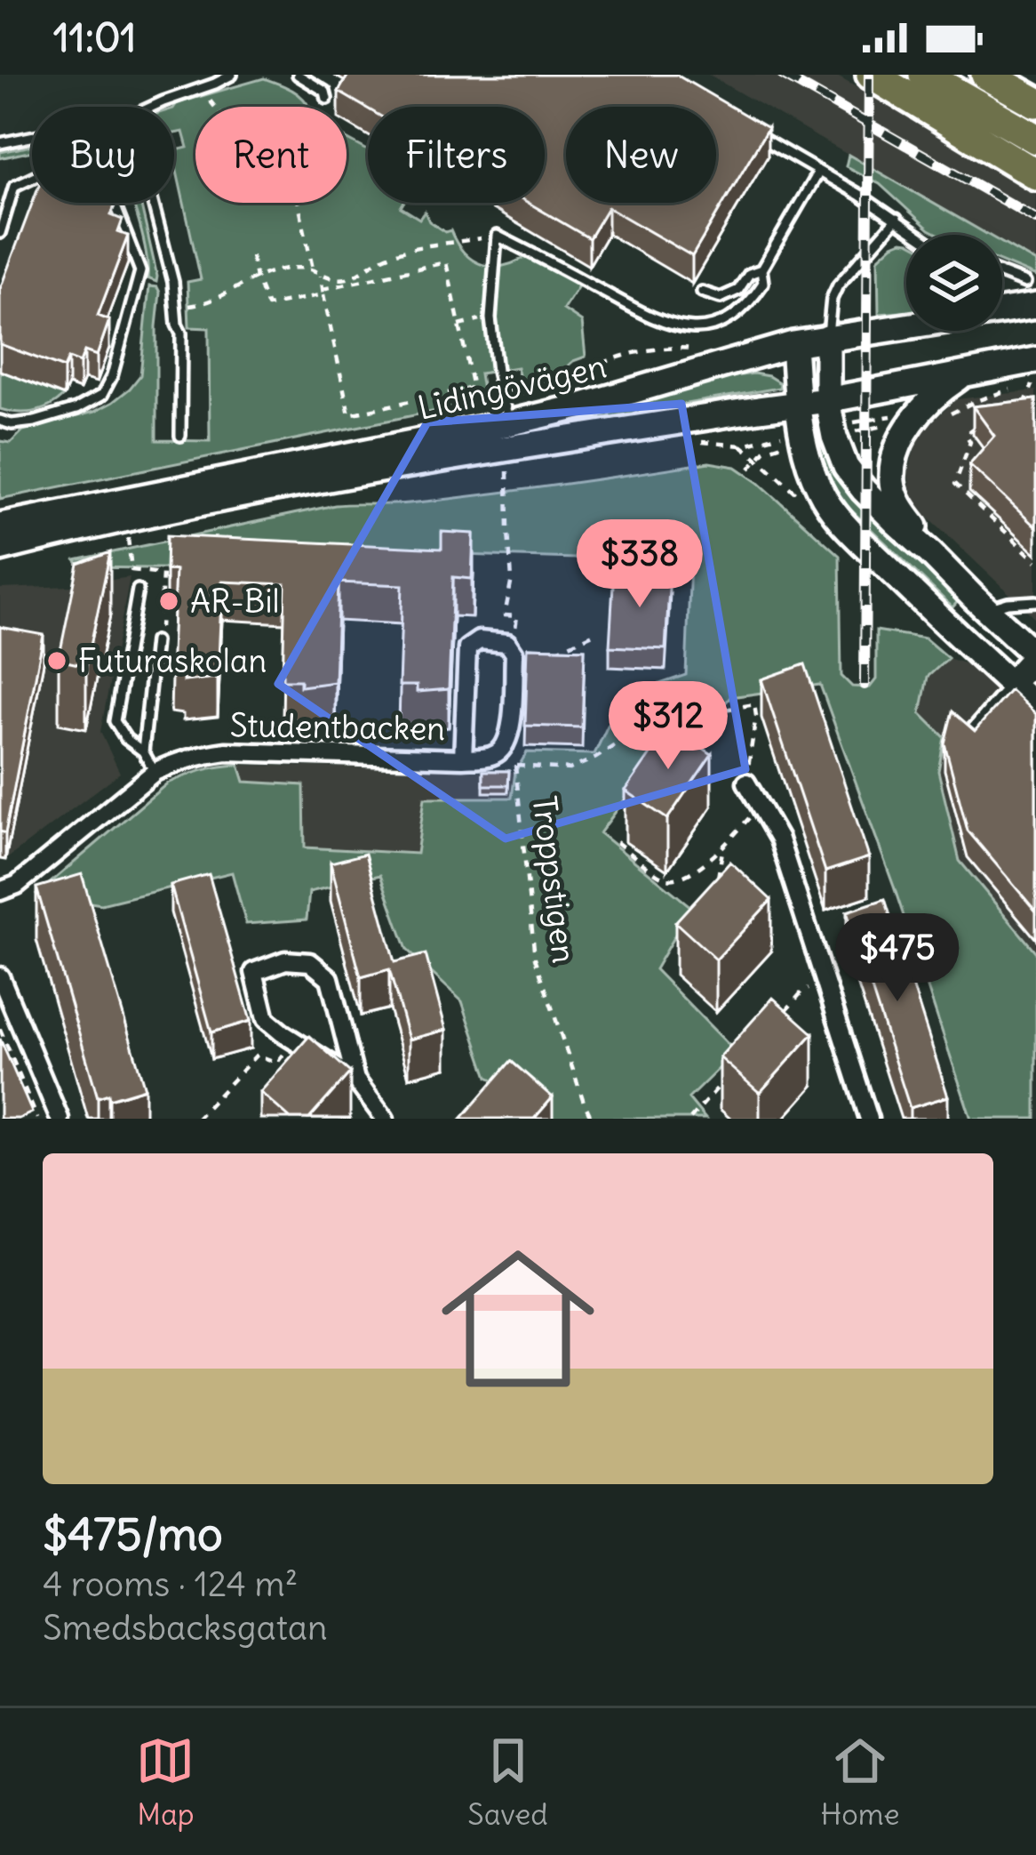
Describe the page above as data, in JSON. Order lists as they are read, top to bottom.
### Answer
{
  "streets": {
    "main road": ["Lidingövägen"],
    "street": ["Studentbacken"],
    "path": ["Troppstigen"]
  },
  "places": ["AR-Bil", "Futuraskolan"],
  "page": {
    "status": "11:01",
    "chip": [
      "Buy",
      "Rent",
      "Filters",
      "New"
    ],
    "price": ["$338", "$312", "$475"],
    "list": [
      {
        "name": "$475/mo",
        "note": "4 rooms · 124 m² · Smedsbacksgatan"
      }
    ],
    "tabs": ["Map", "Saved", "Home"]
  }
}
